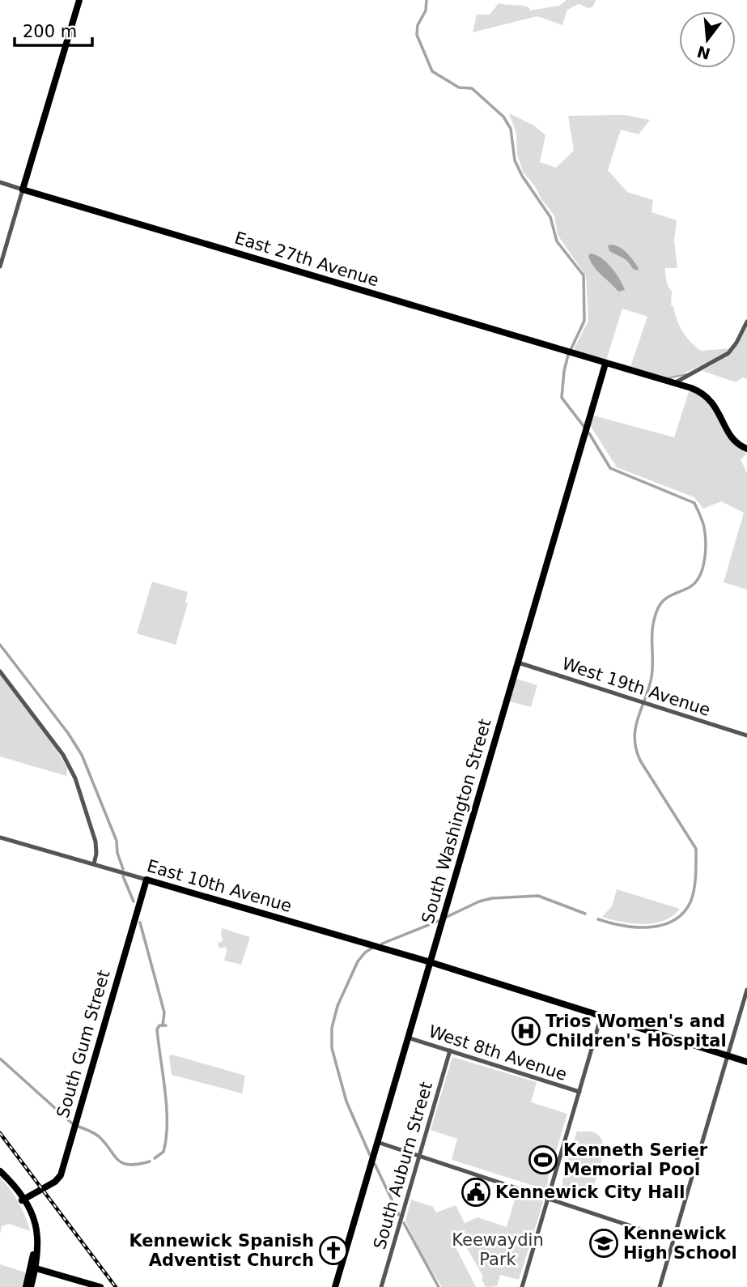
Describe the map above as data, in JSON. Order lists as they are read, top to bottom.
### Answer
{
  "streets": {
    "main road": [
      "East 27th Avenue",
      "South Washington Street",
      "East 10th Avenue",
      "South Gum Street"
    ],
    "street": ["West 19th Avenue", "West 8th Avenue", "South Auburn Street"]
  },
  "crossings": [
    ["East 27th Avenue", "South Washington Street"],
    ["West 19th Avenue", "South Washington Street"],
    ["South Washington Street", "East 10th Avenue"],
    ["South Washington Street", "West 8th Avenue"],
    ["East 10th Avenue", "South Gum Street"],
    ["West 8th Avenue", "South Auburn Street"]
  ],
  "parks": ["Keewaydin Park"],
  "places": {
    "hospital": ["Trios Women's and Children's Hospital"],
    "sports": ["Kenneth Serier Memorial Pool"],
    "public building": ["Kennewick City Hall"],
    "school or university": ["Kennewick High School"],
    "church": ["Kennewick Spanish Adventist Church"]
  },
  "scale_bar": "200 m",
  "north": "bottom"
}
